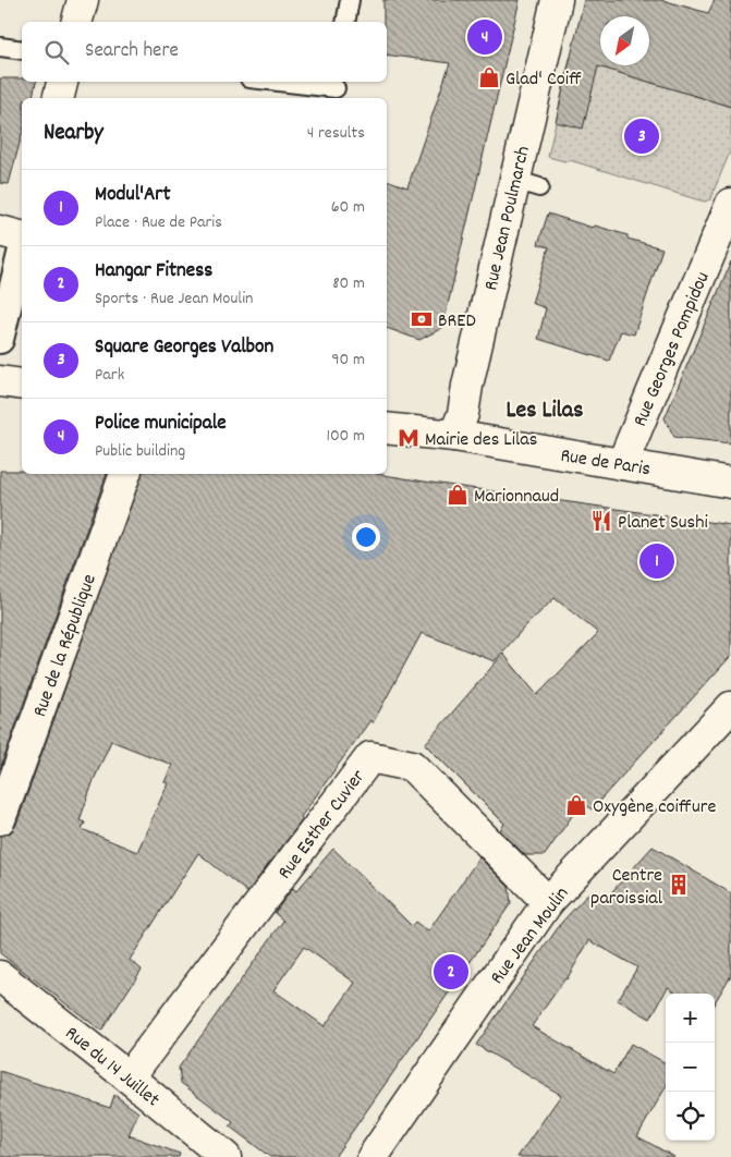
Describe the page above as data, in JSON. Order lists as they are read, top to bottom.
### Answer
{
  "streets": {
    "street": [
      "Rue Jean Poulmarch",
      "Rue Georges Pompidou",
      "Rue de Paris",
      "Rue de la République",
      "Rue Esther Cuvier",
      "Rue Jean Moulin",
      "Rue du 14 Juillet"
    ]
  },
  "crossings": [
    ["Rue Jean Poulmarch", "Rue de Paris"],
    ["Rue Georges Pompidou", "Rue de Paris"],
    ["Rue Esther Cuvier", "Rue Jean Moulin"],
    ["Rue Esther Cuvier", "Rue du 14 Juillet"]
  ],
  "districts": ["Les Lilas"],
  "places": {
    "shop": ["Glad' Coiff", "Marionnaud", "Oxygène coiffure"],
    "bank": ["BRED"],
    "metro station": ["Mairie des Lilas"],
    "restaurant": ["Planet Sushi"],
    "building": ["Centre paroissial"]
  },
  "north": "bottom left",
  "page": {
    "pins": [
      "4",
      "3",
      "1",
      "2"
    ],
    "search": "Search here",
    "heading": ["Nearby", "4 results"],
    "list": [
      {
        "mark": "1",
        "name": "Modul'Art",
        "note": "Place · Rue de Paris",
        "value": "60 m"
      },
      {
        "mark": "2",
        "name": "Hangar Fitness",
        "note": "Sports · Rue Jean Moulin",
        "value": "80 m"
      },
      {
        "mark": "3",
        "name": "Square Georges Valbon",
        "note": "Park",
        "value": "90 m"
      },
      {
        "mark": "4",
        "name": "Police municipale",
        "note": "Public building",
        "value": "100 m"
      }
    ],
    "map_buttons": ["+", "−"]
  }
}
